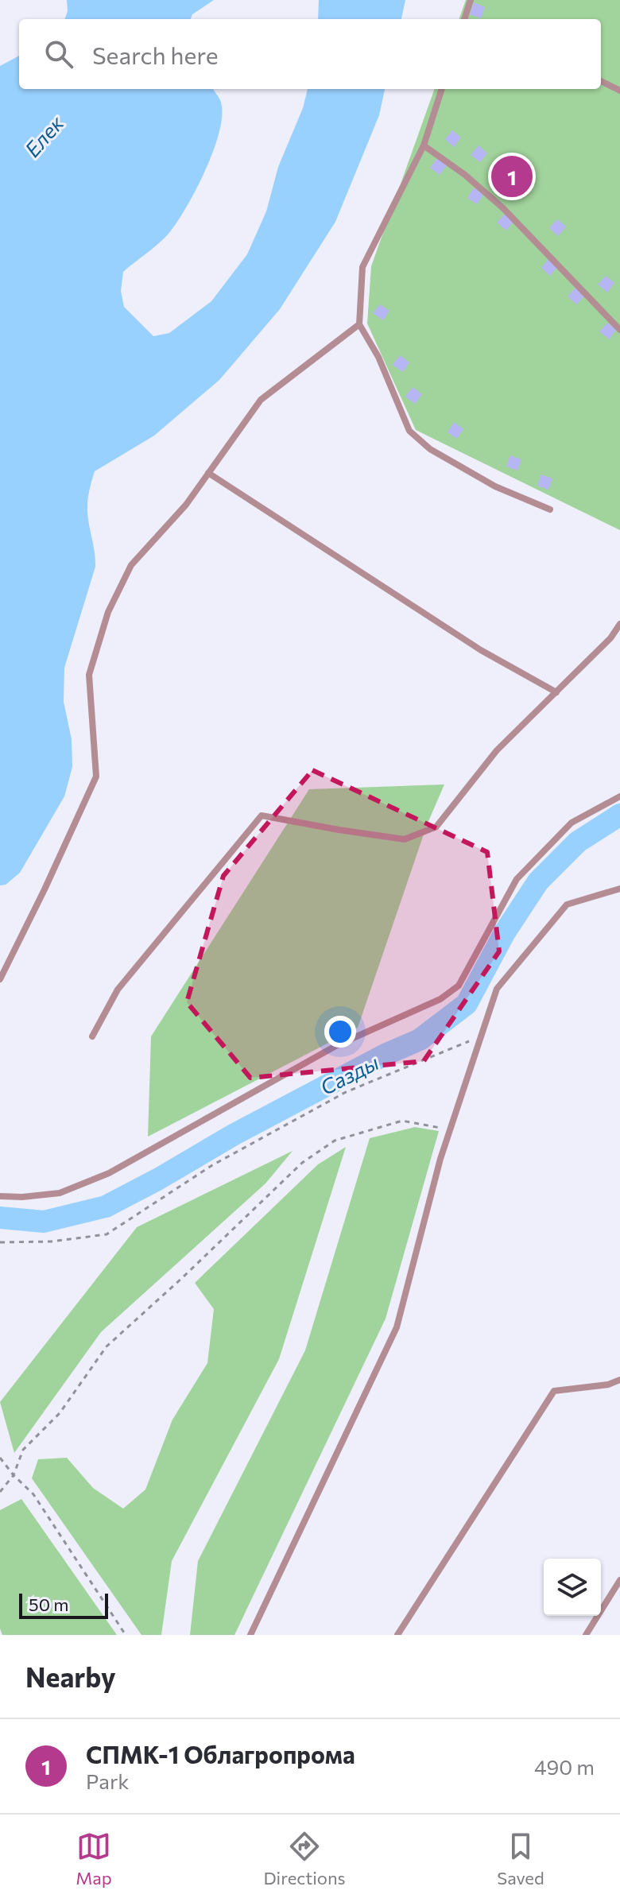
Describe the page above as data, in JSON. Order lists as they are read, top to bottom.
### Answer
{
  "water": ["Елек", "Сазды"],
  "scale_bar": "50 m",
  "page": {
    "search": "Search here",
    "pins": "1",
    "scale": "50 m",
    "heading": "Nearby",
    "list": [
      {
        "mark": "1",
        "name": "СПМК-1 Облагропрома",
        "note": "Park",
        "value": "490 m"
      }
    ],
    "nav": ["Map", "Directions", "Saved"]
  }
}
